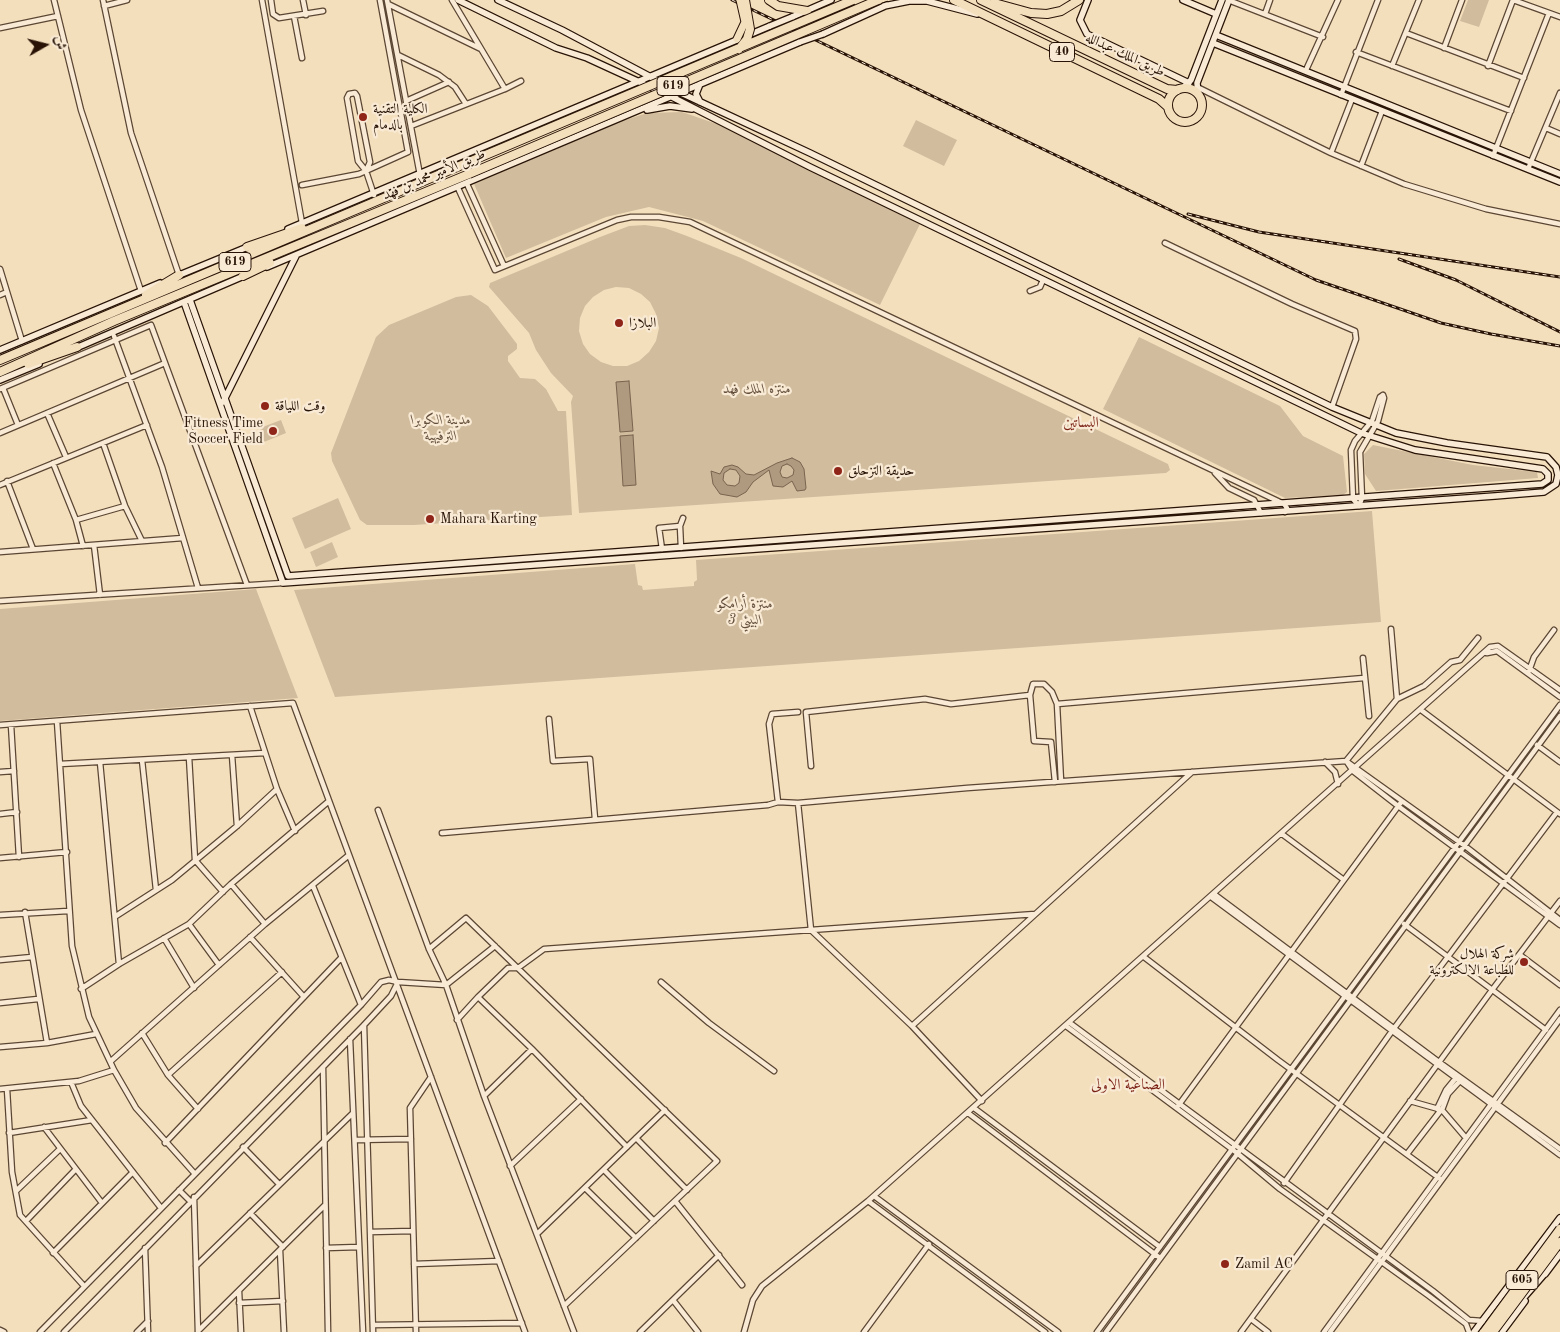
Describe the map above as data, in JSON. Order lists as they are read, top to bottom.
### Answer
{
  "streets": {
    "highway": [
      "40",
      "طريق الملك عبدالله",
      "619",
      "طريق الأمير محمد بن فهد",
      "605"
    ]
  },
  "districts": ["البساتين", "الصناعية الاولى"],
  "parks": ["منتزه الملك فهد", "مدينة الكوبرا الترفيهية", "منتزة أرامكو البيئي 3"],
  "places": [
    "الكلية التقنية بالدمام",
    "البلازا",
    "وقت اللياقة",
    "Fitness Time Soccer Field",
    "حديقة التزحلق",
    "Mahara Karting",
    "شركة الهلال للطباعة الالكترونية",
    "Zamil AC"
  ],
  "north": "right"
}
